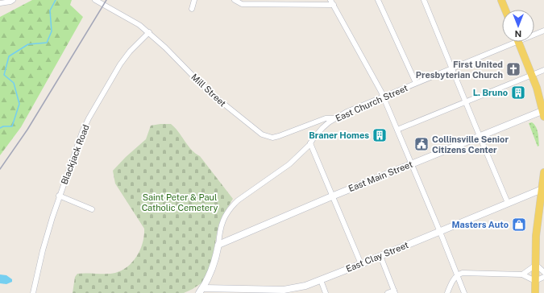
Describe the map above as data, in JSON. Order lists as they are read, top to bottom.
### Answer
{
  "streets": {
    "street": [
      "Mill Street",
      "East Church Street",
      "Blackjack Road",
      "East Main Street",
      "East Clay Street"
    ]
  },
  "crossings": [
    ["Mill Street", "East Church Street"],
    ["Mill Street", "Blackjack Road"],
    ["East Church Street", "East Main Street"],
    ["East Church Street", "East Clay Street"]
  ],
  "parks": ["Saint Peter & Paul Catholic Cemetery"],
  "places": {
    "church": ["First United Presbyterian Church"],
    "building": ["L. Bruno", "Braner Homes"],
    "public building": ["Collinsville Senior Citizens Center"],
    "shop": ["Masters Auto"]
  },
  "north": "bottom"
}
